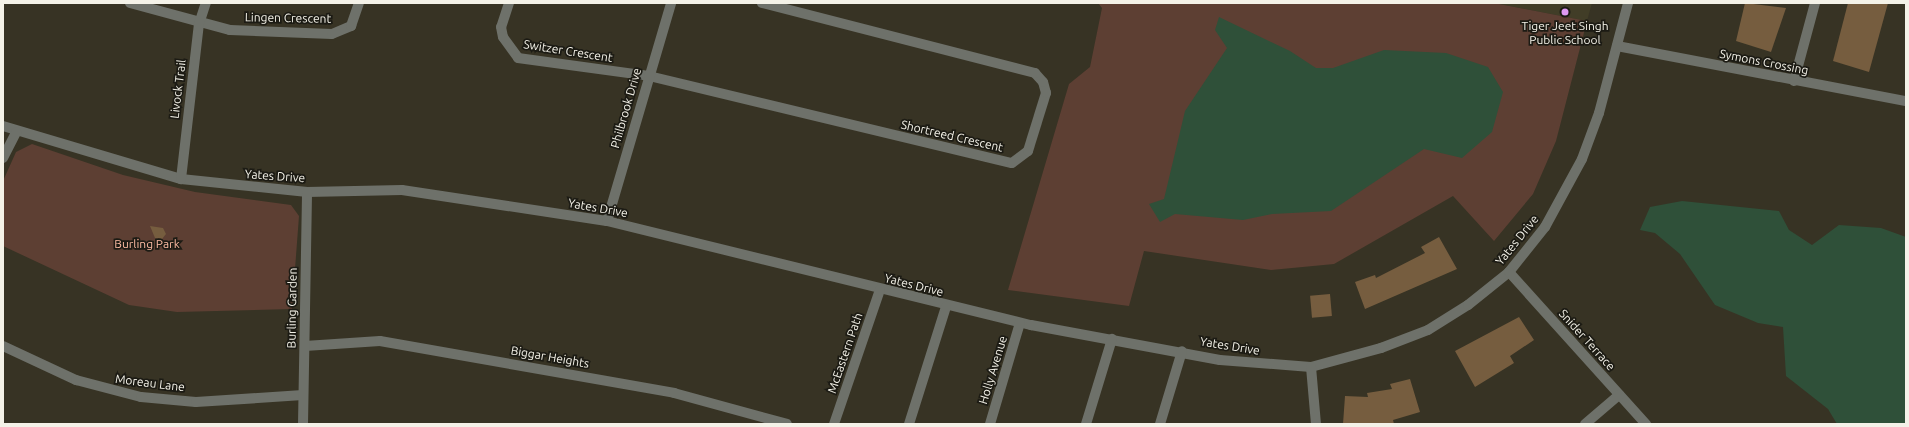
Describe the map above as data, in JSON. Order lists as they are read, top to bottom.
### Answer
{
  "streets": {
    "street": [
      "Lingen Crescent",
      "Switzer Crescent",
      "Symons Crossing",
      "Livock Trail",
      "Philbrook Drive",
      "Shortreed Crescent",
      "Yates Drive",
      "Burling Garden",
      "Snider Terrace",
      "McEastern Path",
      "Biggar Heights",
      "Holly Avenue",
      "Moreau Lane"
    ]
  },
  "crossings": [
    ["Lingen Crescent", "Livock Trail"],
    ["Switzer Crescent", "Philbrook Drive"],
    ["Switzer Crescent", "Shortreed Crescent"],
    ["Symons Crossing", "Yates Drive"],
    ["Livock Trail", "Yates Drive"],
    ["Philbrook Drive", "Shortreed Crescent"],
    ["Philbrook Drive", "Yates Drive"],
    ["Yates Drive", "Burling Garden"],
    ["Yates Drive", "Snider Terrace"],
    ["Yates Drive", "McEastern Path"],
    ["Yates Drive", "Holly Avenue"],
    ["Burling Garden", "Biggar Heights"],
    ["Burling Garden", "Moreau Lane"]
  ],
  "parks": ["Burling Park"],
  "places": ["Tiger Jeet Singh Public School"]
}
